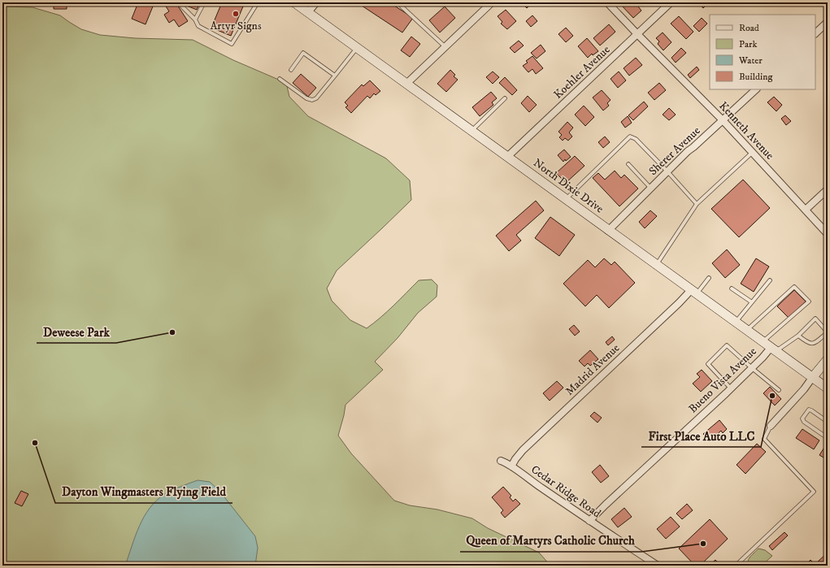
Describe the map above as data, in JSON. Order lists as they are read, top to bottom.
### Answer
{
  "streets": {
    "main road": ["North Dixie Drive"],
    "street": [
      "Koehler Avenue",
      "Kenneth Avenue",
      "Sherer Avenue",
      "Madrid Avenue",
      "Bueno Vista Avenue",
      "Cedar Ridge Road"
    ]
  },
  "crossings": [
    ["Koehler Avenue", "Kenneth Avenue"],
    ["Koehler Avenue", "North Dixie Drive"],
    ["Kenneth Avenue", "Sherer Avenue"],
    ["Sherer Avenue", "North Dixie Drive"],
    ["North Dixie Drive", "Madrid Avenue"],
    ["North Dixie Drive", "Bueno Vista Avenue"],
    ["Madrid Avenue", "Cedar Ridge Road"],
    ["Bueno Vista Avenue", "Cedar Ridge Road"]
  ],
  "places": [
    "Artyr Signs",
    "Deweese Park",
    "First Place Auto LLC",
    "Dayton Wingmasters Flying Field",
    "Queen of Martyrs Catholic Church"
  ],
  "legend": [
    "Road",
    "Park",
    "Water",
    "Building"
  ]
}
